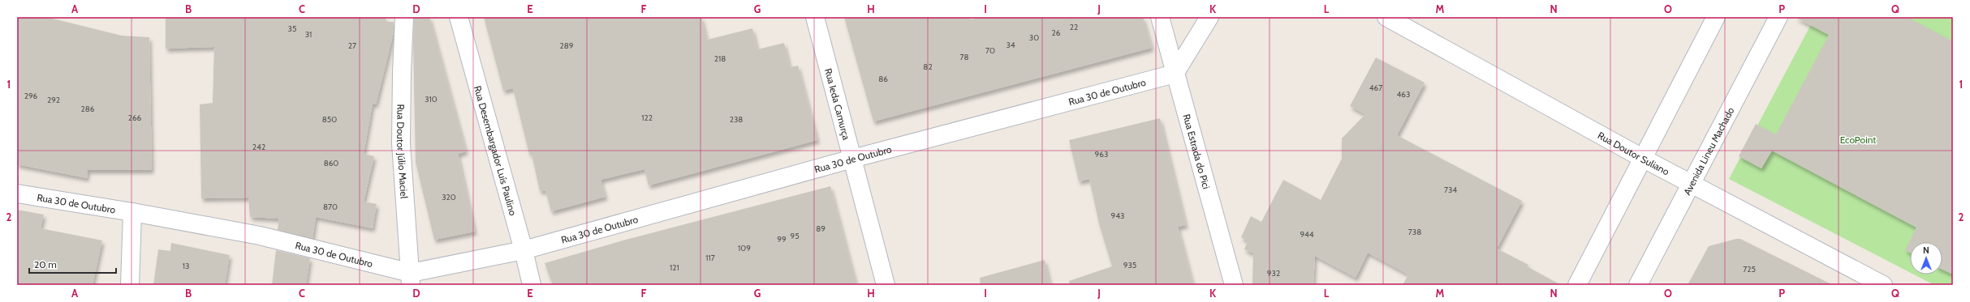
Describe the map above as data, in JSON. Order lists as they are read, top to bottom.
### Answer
{
  "streets": {
    "street": [
      "Rua 30 de Outubro",
      "Rua Ieda Camurça",
      "Rua Desembargador Luís Paulino",
      "Rua Doutor Júlio Maciel",
      "Rua Estrada do Pici",
      "Avenida Lineu Machado",
      "Rua Doutor Suliano"
    ]
  },
  "crossings": [
    ["Rua 30 de Outubro", "Rua Ieda Camurça"],
    ["Rua 30 de Outubro", "Rua Desembargador Luís Paulino"],
    ["Rua 30 de Outubro", "Rua Doutor Júlio Maciel"],
    ["Rua 30 de Outubro", "Rua Estrada do Pici"],
    ["Avenida Lineu Machado", "Rua Doutor Suliano"]
  ],
  "parks": ["EcoPoint"],
  "house_numbers": [
    "22",
    "35",
    "26",
    "31",
    "30",
    "34",
    "27",
    "289",
    "70",
    "78",
    "218",
    "82",
    "86",
    "467",
    "463",
    "296",
    "310",
    "292",
    "286",
    "266",
    "122",
    "850",
    "238",
    "242",
    "963",
    "860",
    "734",
    "320",
    "870",
    "943",
    "89",
    "738",
    "944",
    "95",
    "99",
    "109",
    "117",
    "935",
    "13",
    "121",
    "725",
    "932"
  ],
  "scale_bar": "20 m",
  "north": "top",
  "grid": {
    "columns": [
      "A",
      "B",
      "C",
      "D",
      "E",
      "F",
      "G",
      "H",
      "I",
      "J",
      "K",
      "L",
      "M",
      "N",
      "O",
      "P",
      "Q"
    ],
    "rows": ["1", "2"]
  }
}
